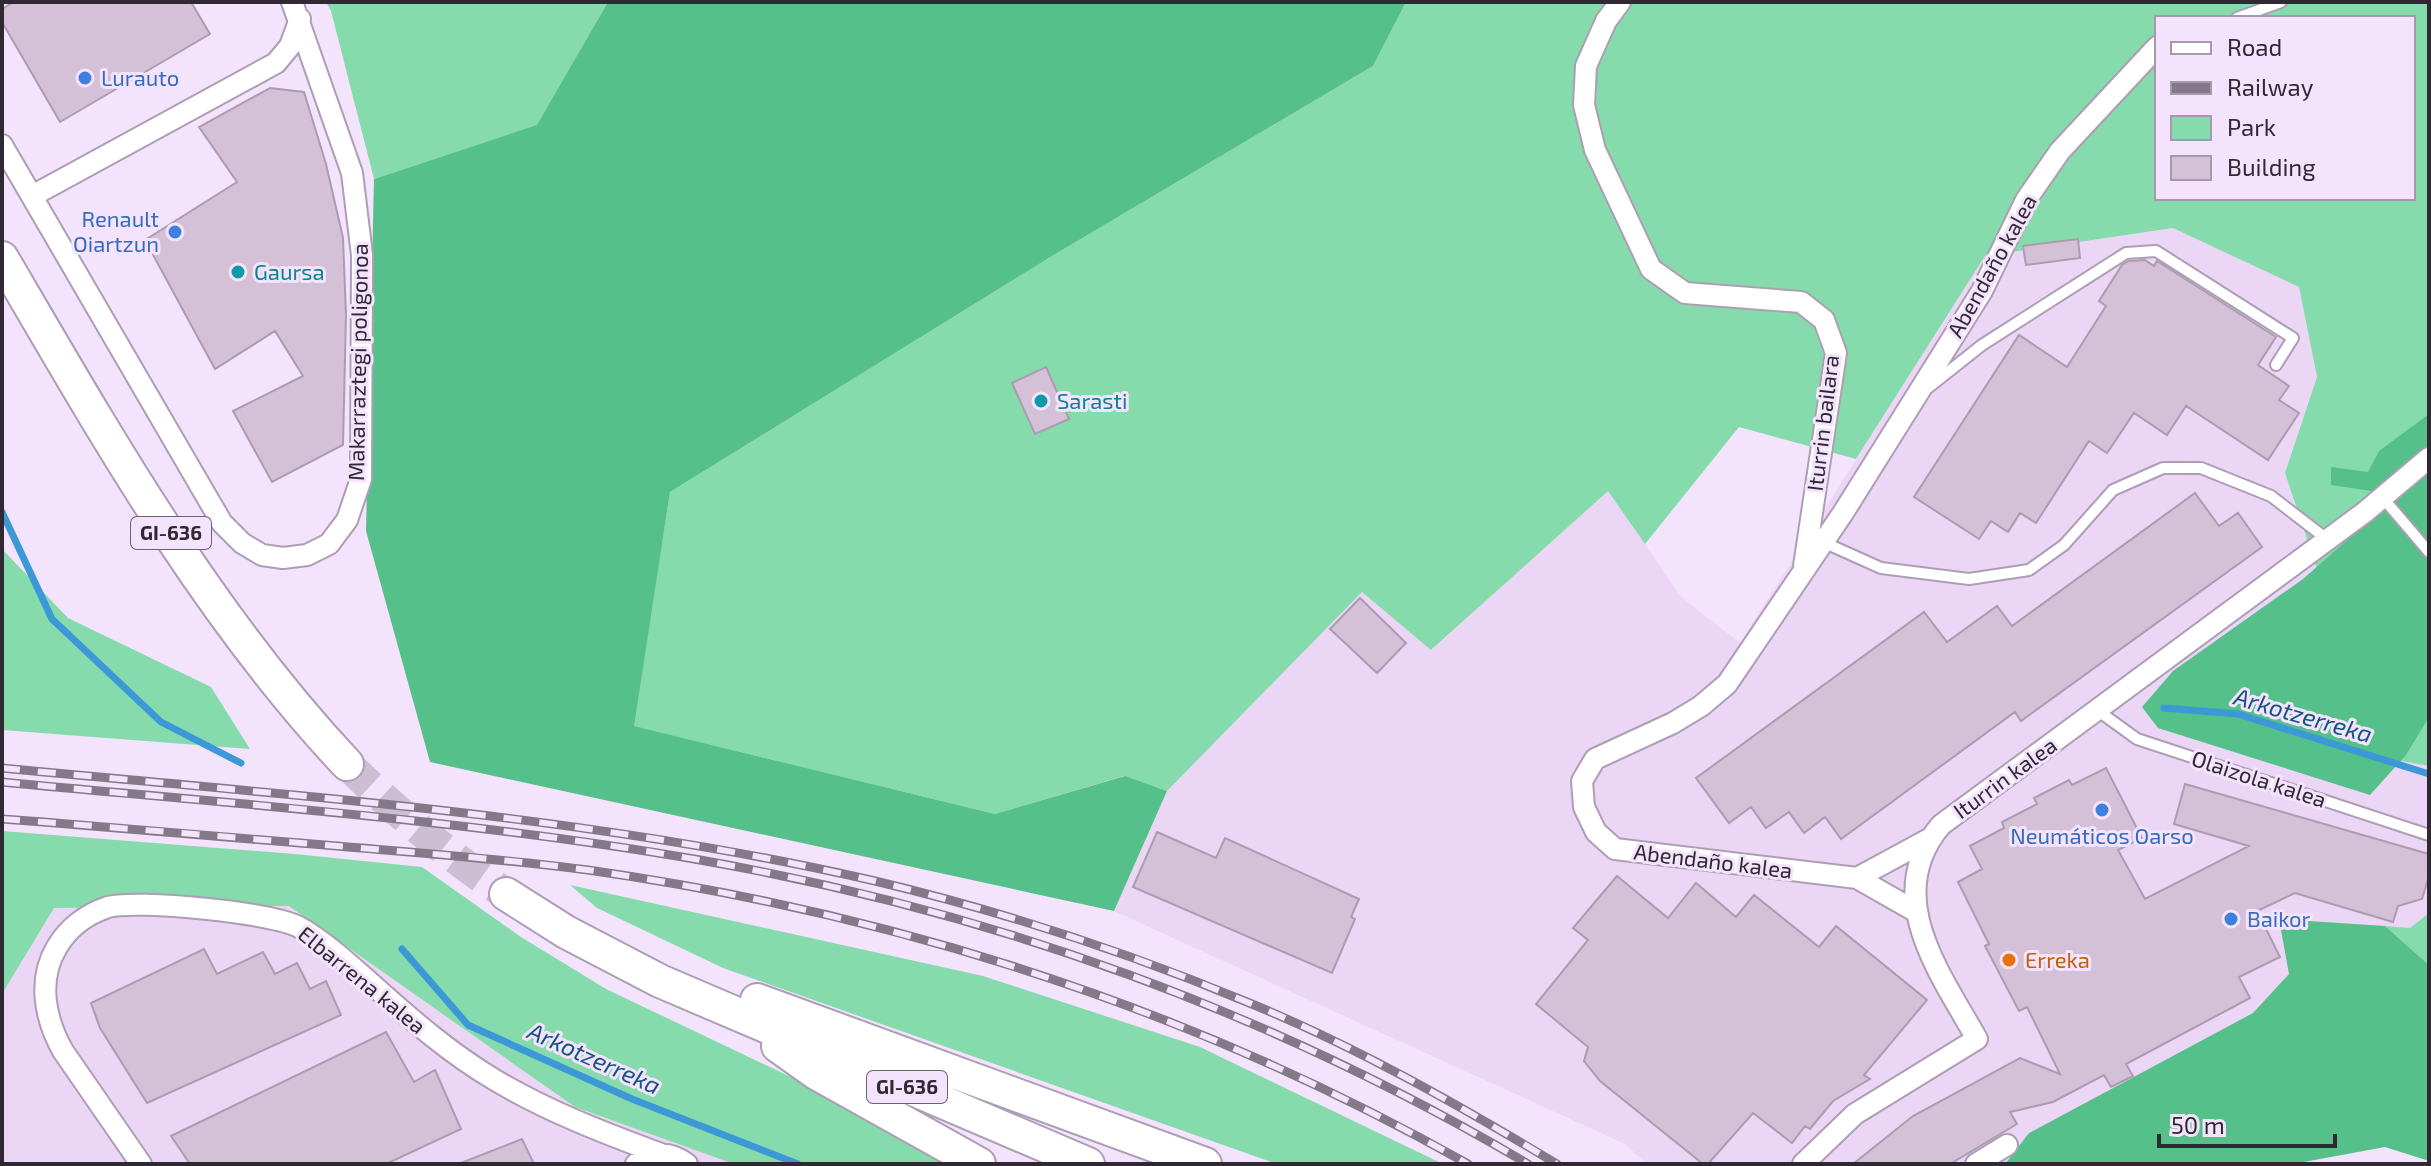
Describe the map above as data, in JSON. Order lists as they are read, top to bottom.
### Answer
{
  "streets": {
    "main road": ["GI-636"],
    "street": [
      "Abendaño kalea",
      "Makarraztegi poligonoa",
      "Iturrin bailara",
      "Iturrin kalea",
      "Elbarrena kalea"
    ],
    "lane": ["Olaizola kalea"]
  },
  "crossings": [
    ["Abendaño kalea", "Iturrin bailara"],
    ["Iturrin kalea", "Olaizola kalea"]
  ],
  "water": ["Arkotzerreka"],
  "places": [
    "Lurauto",
    "Renault Oiartzun",
    "Gaursa",
    "Sarasti",
    "Neumáticos Oarso",
    "Baikor",
    "Erreka"
  ],
  "legend": [
    "Road",
    "Railway",
    "Park",
    "Building"
  ],
  "scale_bar": "50 m"
}
